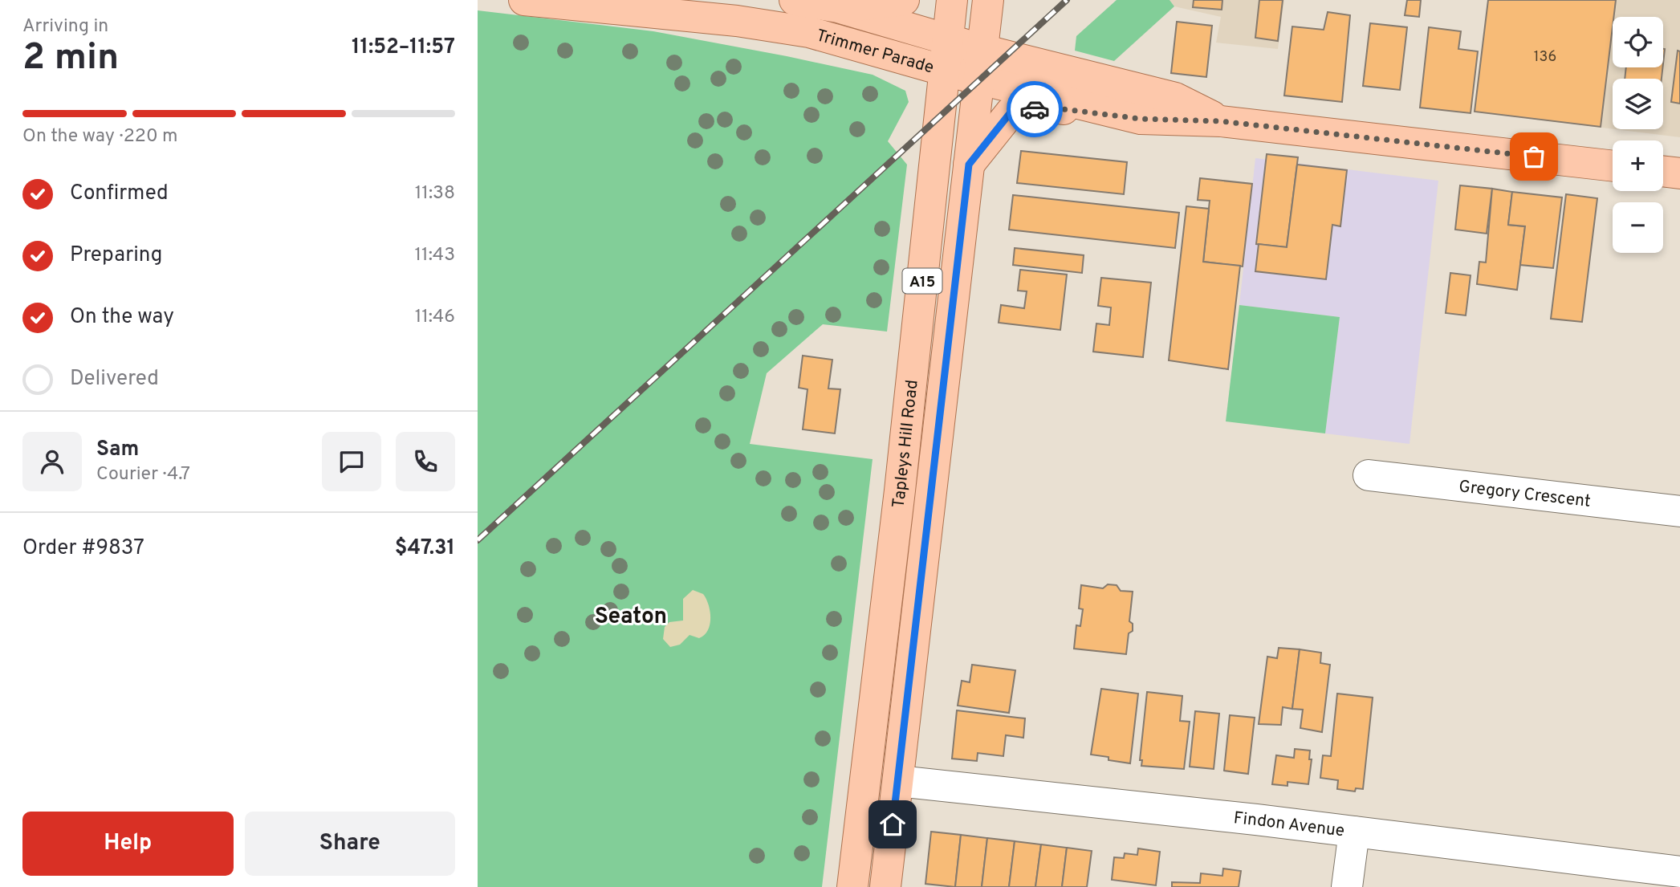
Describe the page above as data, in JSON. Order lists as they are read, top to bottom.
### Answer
{
  "streets": {
    "main road": ["Trimmer Parade", "A15", "Tapleys Hill Road"],
    "street": ["Gregory Crescent", "Findon Avenue"]
  },
  "crossings": [
    ["Trimmer Parade", "Tapleys Hill Road"],
    ["Tapleys Hill Road", "Findon Avenue"]
  ],
  "districts": ["Seaton"],
  "house_numbers": ["136"],
  "page": {
    "heading": ["2 min", "Arriving in", "11:52–11:57"],
    "panel": [
      "Sam",
      "Courier · 4.7",
      "Order #9837",
      "$47.31"
    ],
    "map_buttons": ["+", "−"],
    "bar": "On the way · 220 m",
    "list": [
      ["Confirmed", "11:38"],
      ["Preparing", "11:43"],
      ["On the way", "11:46"],
      "Delivered"
    ],
    "buttons": ["Help", "Share"]
  }
}
